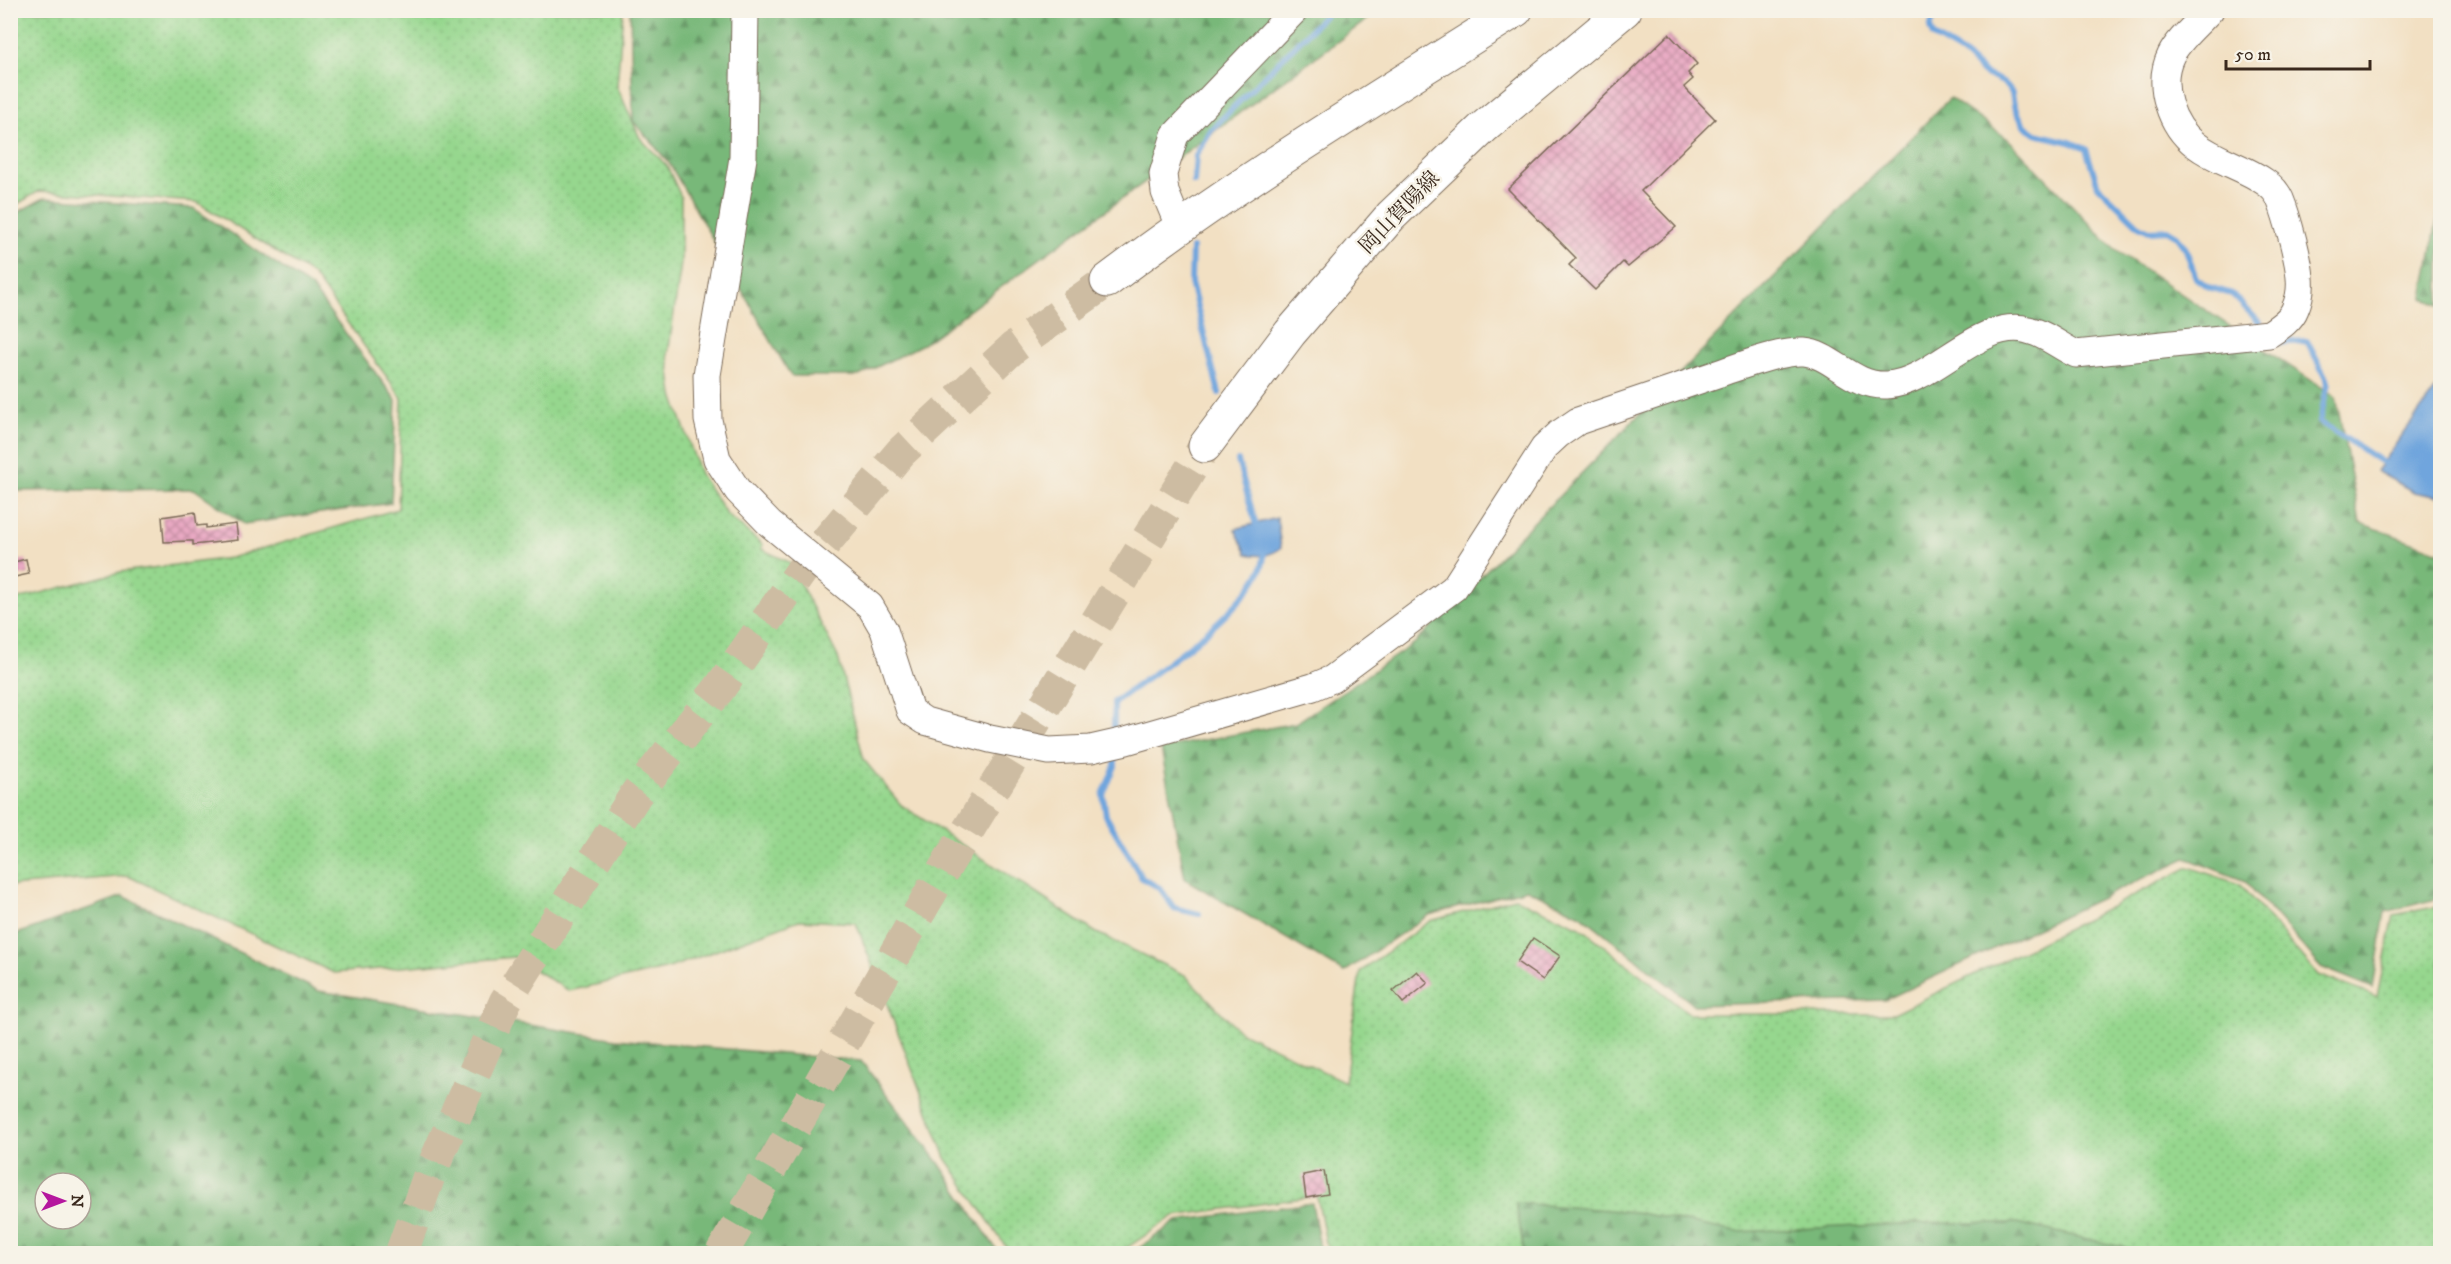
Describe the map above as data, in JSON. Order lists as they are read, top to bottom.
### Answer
{
  "streets": {
    "main road": ["岡山賀陽線"]
  },
  "scale_bar": "50 m",
  "north": "right"
}
